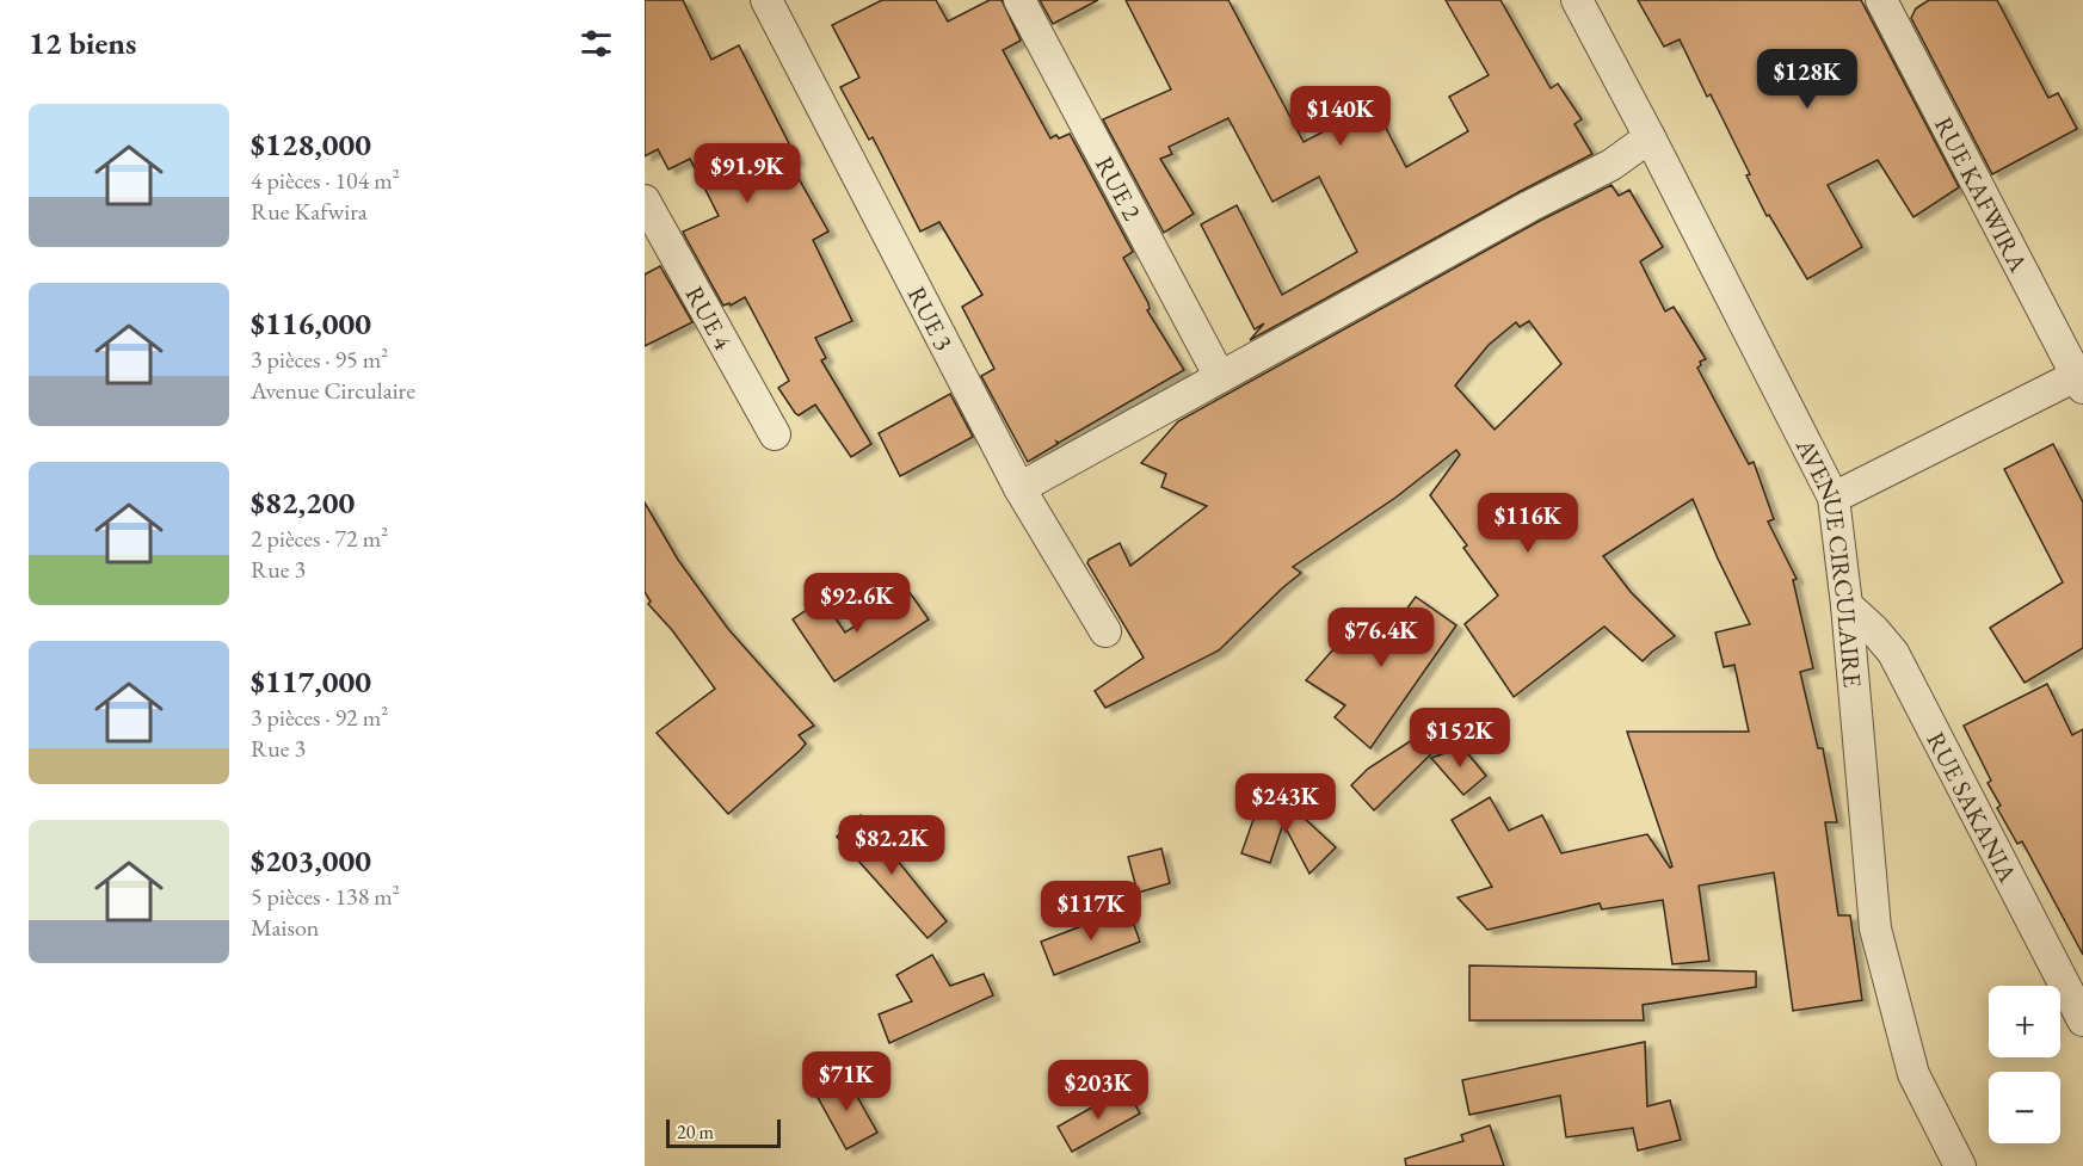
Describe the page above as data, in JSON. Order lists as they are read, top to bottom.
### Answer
{
  "streets": {
    "street": [
      "RUE 2",
      "RUE KAFWIRA",
      "RUE 4",
      "RUE 3",
      "AVENUE CIRCULAIRE",
      "RUE SAKANIA"
    ]
  },
  "crossings": [
    ["AVENUE CIRCULAIRE", "RUE SAKANIA"]
  ],
  "scale_bar": "20 m",
  "page": {
    "heading": "12 biens",
    "price": [
      "$128K",
      "$140K",
      "$91.9K",
      "$116K",
      "$92.6K",
      "$76.4K",
      "$152K",
      "$243K",
      "$82.2K",
      "$117K",
      "$71K",
      "$203K"
    ],
    "list": [
      {
        "name": "$128,000",
        "note": "4 pièces · 104 m² · Rue Kafwira"
      },
      {
        "name": "$116,000",
        "note": "3 pièces · 95 m² · Avenue Circulaire"
      },
      {
        "name": "$82,200",
        "note": "2 pièces · 72 m² · Rue 3"
      },
      {
        "name": "$117,000",
        "note": "3 pièces · 92 m² · Rue 3"
      },
      {
        "name": "$203,000",
        "note": "5 pièces · 138 m² · Maison"
      }
    ],
    "map_buttons": ["+", "−"],
    "scale": "20 m"
  }
}
